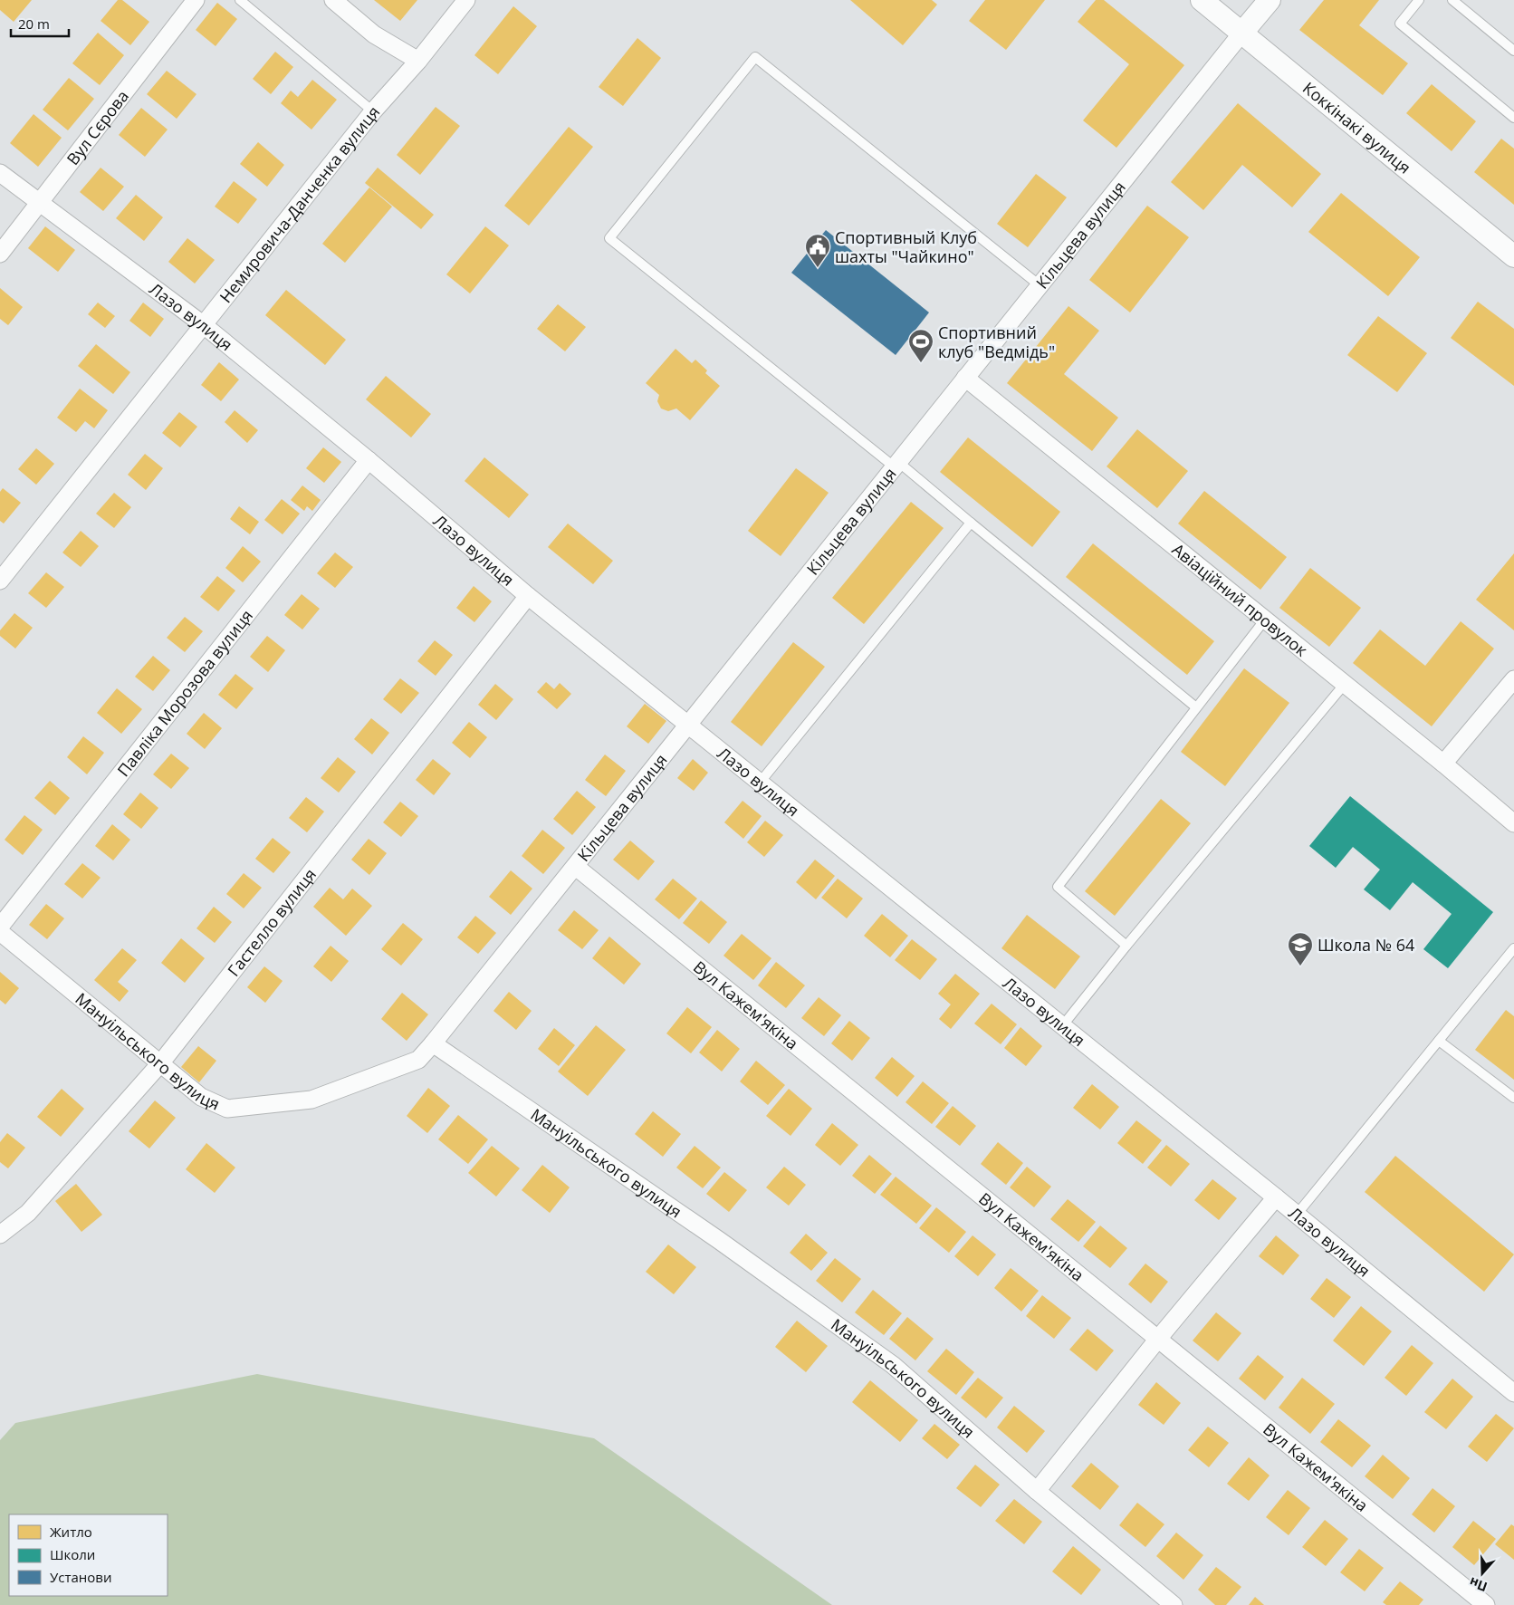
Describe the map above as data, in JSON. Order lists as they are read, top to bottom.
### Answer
{
  "streets": {
    "street": [
      "Вул Сєрова",
      "Коккінакі вулиця",
      "Немировича-Данченка вулиця",
      "Кільцева вулиця",
      "Лазо вулиця",
      "Авіаційний провулок",
      "Павліка Морозова вулиця",
      "Гастелло вулиця",
      "Вул Кажем'якіна",
      "Мануільського вулиця"
    ]
  },
  "crossings": [
    ["Вул Сєрова", "Лазо вулиця"],
    ["Коккінакі вулиця", "Кільцева вулиця"],
    ["Немировича-Данченка вулиця", "Лазо вулиця"],
    ["Кільцева вулиця", "Лазо вулиця"],
    ["Кільцева вулиця", "Авіаційний провулок"],
    ["Кільцева вулиця", "Вул Кажем'якіна"],
    ["Кільцева вулиця", "Мануільського вулиця"],
    ["Лазо вулиця", "Павліка Морозова вулиця"],
    ["Лазо вулиця", "Гастелло вулиця"],
    ["Гастелло вулиця", "Мануільського вулиця"]
  ],
  "places": {
    "public building": ["Спортивный Клуб шахты \"Чайкино\""],
    "sports": ["Спортивний клуб \"Ведмідь\""],
    "school or university": ["Школа № 64"]
  },
  "legend": ["Житло", "Школи", "Установи"],
  "scale_bar": "20 m",
  "north": "bottom"
}
